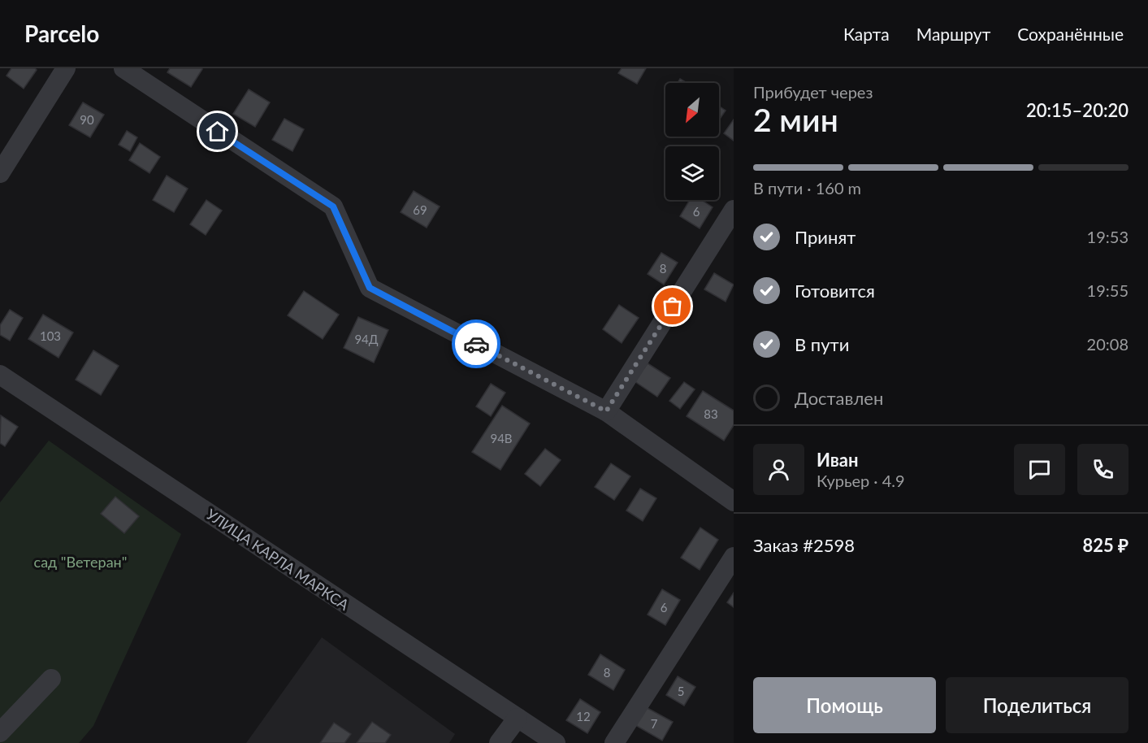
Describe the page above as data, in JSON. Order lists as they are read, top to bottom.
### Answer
{
  "streets": {
    "street": ["УЛИЦА КАРЛА МАРКСА"]
  },
  "parks": ["сад \"Ветеран\""],
  "house_numbers": [
    "90",
    "69",
    "6",
    "8",
    "103",
    "94Д",
    "83",
    "94В",
    "6",
    "8",
    "5",
    "12",
    "7"
  ],
  "north": "bottom left",
  "page": {
    "header": "Parcelo",
    "nav": ["Карта", "Маршрут", "Сохранённые"],
    "heading": ["2 мин", "Прибудет через", "20:15–20:20"],
    "panel": [
      "Иван",
      "Курьер · 4.9",
      "Заказ #2598",
      "825 ₽"
    ],
    "bar": "В пути · 160 m",
    "list": [
      ["Принят", "19:53"],
      ["Готовится", "19:55"],
      ["В пути", "20:08"],
      "Доставлен"
    ],
    "buttons": ["Помощь", "Поделиться"]
  }
}
